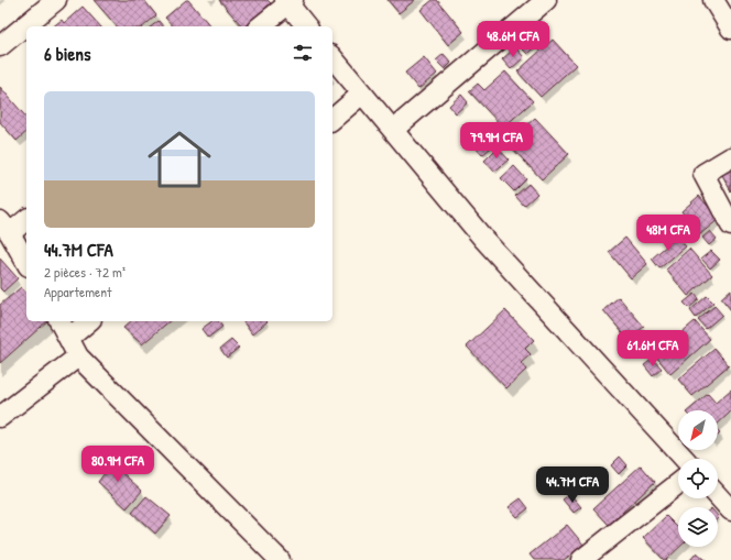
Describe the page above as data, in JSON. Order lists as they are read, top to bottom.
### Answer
{
  "north": "bottom left",
  "page": {
    "price": [
      "48.6M CFA",
      "79.9M CFA",
      "48M CFA",
      "61.6M CFA",
      "80.9M CFA",
      "44.7M CFA"
    ],
    "heading": "6 biens",
    "list": [
      {
        "name": "44.7M CFA",
        "note": "2 pièces · 72 m² · Appartement"
      }
    ]
  }
}
